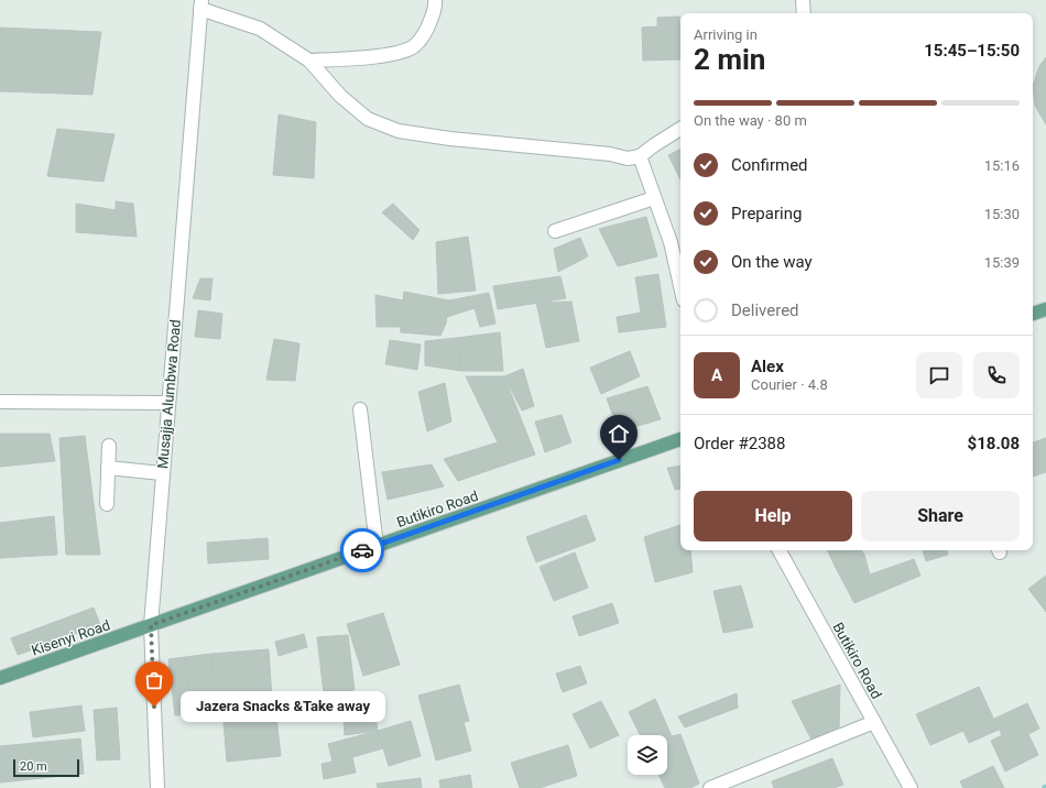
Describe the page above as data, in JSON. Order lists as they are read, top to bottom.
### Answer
{
  "streets": {
    "main road": ["Butikiro Road", "Kisenyi Road"],
    "street": ["Musajja Alumbwa Road"]
  },
  "crossings": [
    ["Musajja Alumbwa Road", "Butikiro Road"],
    ["Musajja Alumbwa Road", "Kisenyi Road"],
    ["Butikiro Road", "Kisenyi Road"]
  ],
  "places": ["Jazera Snacks &Take away"],
  "scale_bar": "20 m",
  "page": {
    "heading": ["2 min", "Arriving in", "15:45–15:50"],
    "panel": [
      "Alex",
      "Courier · 4.8",
      "Order #2388",
      "$18.08"
    ],
    "bar": "On the way · 80 m",
    "list": [
      ["Confirmed", "15:16"],
      ["Preparing", "15:30"],
      ["On the way", "15:39"],
      "Delivered"
    ],
    "round": "A",
    "buttons": ["Help", "Share"],
    "bubble": "Jazera Snacks &Take away",
    "scale": "20 m"
  }
}
